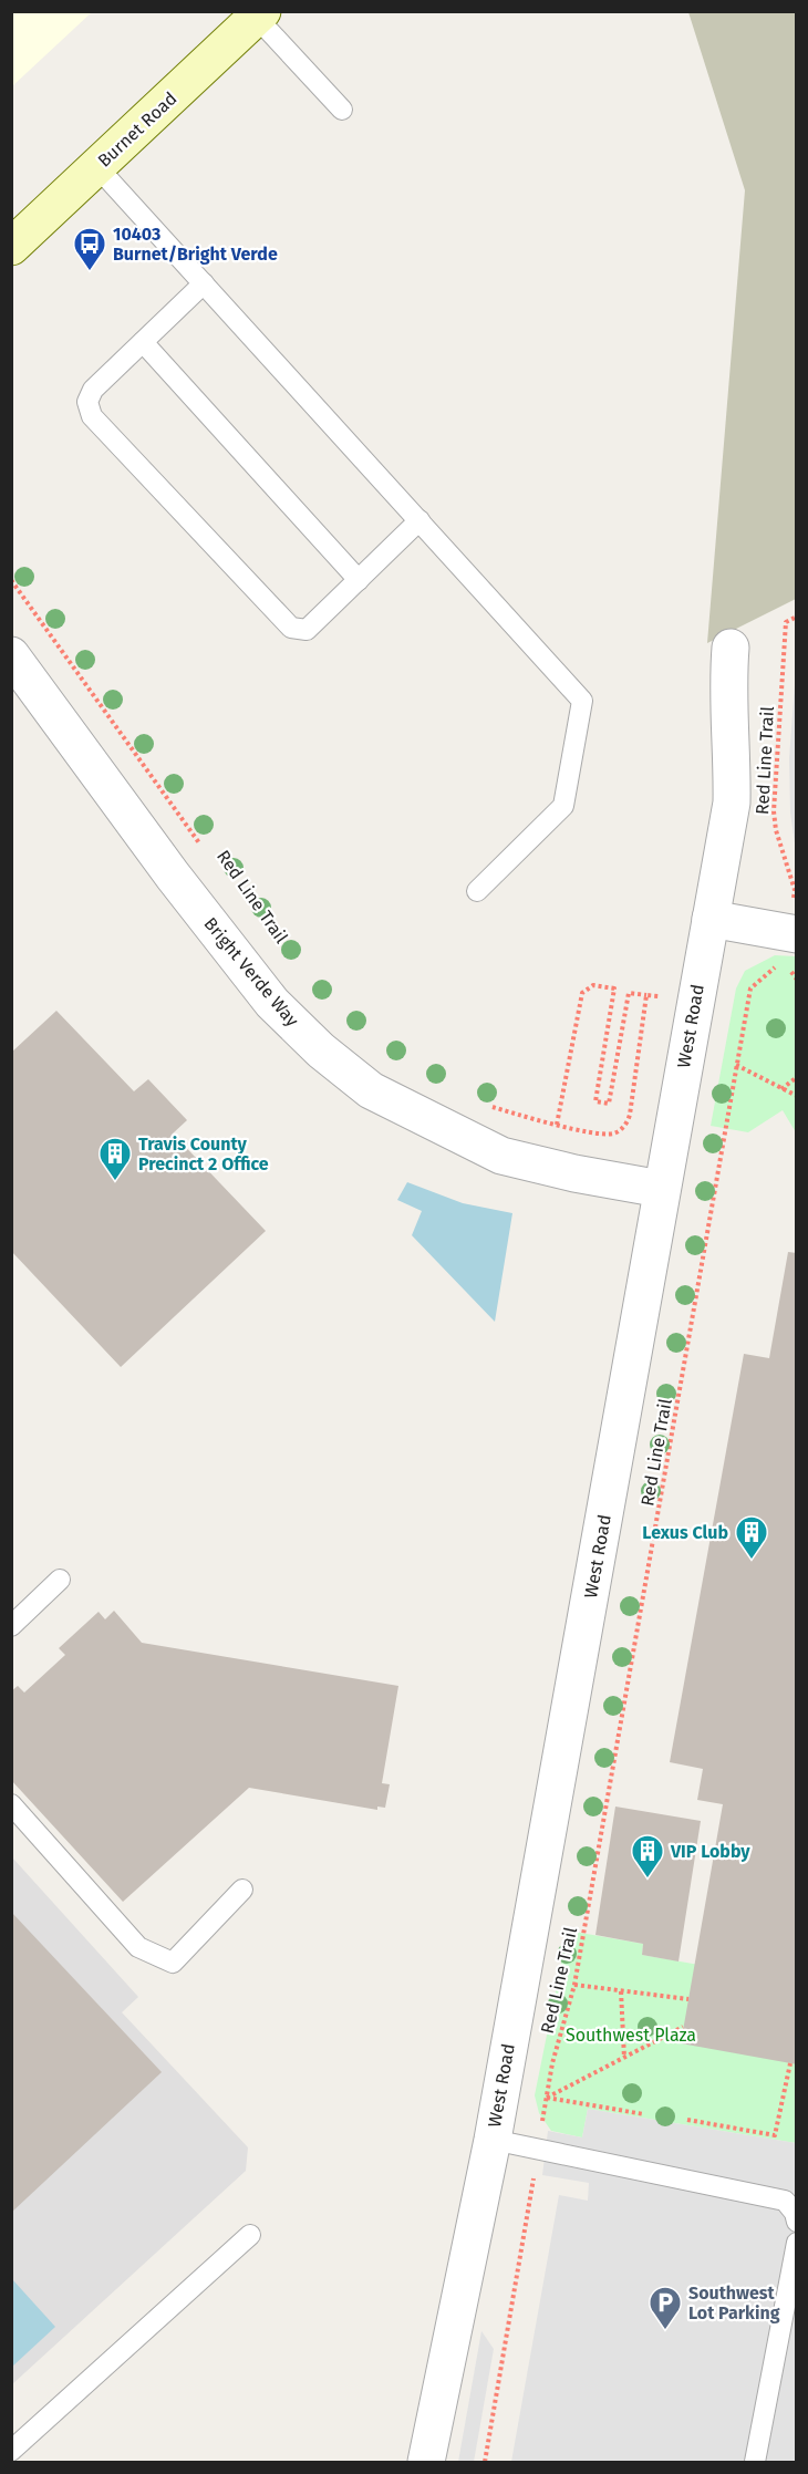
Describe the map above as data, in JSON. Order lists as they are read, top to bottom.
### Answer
{
  "streets": {
    "main road": ["Burnet Road"],
    "street": ["Bright Verde Way", "West Road"],
    "path": ["Red Line Trail"]
  },
  "crossings": [
    ["Bright Verde Way", "West Road"]
  ],
  "parks": ["Southwest Plaza"],
  "places": {
    "bus stop": ["10403 Burnet/Bright Verde"],
    "building": ["Travis County Precinct 2 Office", "Lexus Club", "VIP Lobby"],
    "parking": ["Southwest Lot Parking"]
  }
}
